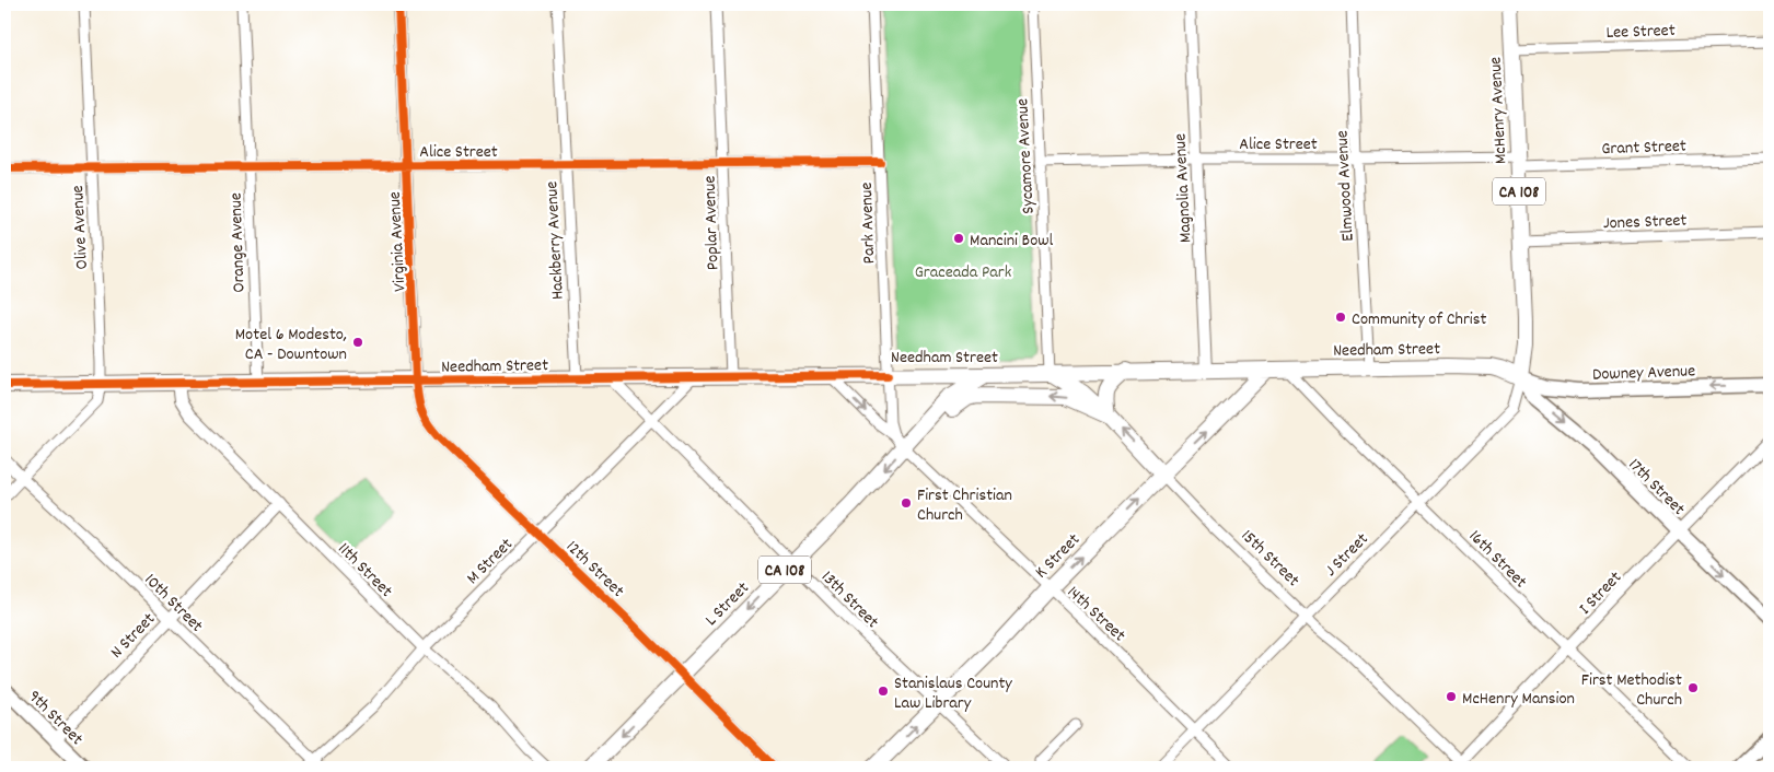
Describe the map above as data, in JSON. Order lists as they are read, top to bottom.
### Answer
{
  "streets": {
    "main road": [
      "McHenry Avenue",
      "CA 108",
      "Needham Street",
      "Downey Avenue",
      "17th Street",
      "K Street",
      "15th Street",
      "L Street",
      "9th Street"
    ],
    "street": [
      "Lee Street",
      "Alice Street",
      "Grant Street",
      "Sycamore Avenue",
      "Elmwood Avenue",
      "Magnolia Avenue",
      "Jones Street",
      "Poplar Avenue",
      "Park Avenue",
      "Olive Avenue",
      "Hackberry Avenue",
      "Virginia Avenue",
      "Orange Avenue",
      "J Street",
      "16th Street",
      "M Street",
      "12th Street",
      "11th Street",
      "I Street",
      "13th Street",
      "10th Street",
      "14th Street",
      "N Street"
    ]
  },
  "crossings": [
    ["Lee Street", "McHenry Avenue"],
    ["McHenry Avenue", "Alice Street"],
    ["McHenry Avenue", "Grant Street"],
    ["McHenry Avenue", "Jones Street"],
    ["McHenry Avenue", "Needham Street"],
    ["McHenry Avenue", "Downey Avenue"],
    ["McHenry Avenue", "17th Street"],
    ["McHenry Avenue", "J Street"],
    ["Alice Street", "Grant Street"],
    ["Alice Street", "Sycamore Avenue"],
    ["Alice Street", "Elmwood Avenue"],
    ["Alice Street", "Magnolia Avenue"],
    ["Alice Street", "Poplar Avenue"],
    ["Alice Street", "Park Avenue"],
    ["Alice Street", "Olive Avenue"],
    ["Alice Street", "Hackberry Avenue"],
    ["Alice Street", "Virginia Avenue"],
    ["Alice Street", "Orange Avenue"],
    ["Sycamore Avenue", "Needham Street"],
    ["Sycamore Avenue", "15th Street"],
    ["Elmwood Avenue", "Needham Street"],
    ["Magnolia Avenue", "Needham Street"],
    ["Poplar Avenue", "Needham Street"],
    ["Park Avenue", "Needham Street"],
    ["Park Avenue", "14th Street"],
    ["Olive Avenue", "Needham Street"],
    ["Hackberry Avenue", "Needham Street"],
    ["Virginia Avenue", "Needham Street"],
    ["Virginia Avenue", "12th Street"],
    ["Orange Avenue", "Needham Street"],
    ["Needham Street", "Downey Avenue"],
    ["Needham Street", "17th Street"],
    ["Needham Street", "J Street"],
    ["Needham Street", "K Street"],
    ["Needham Street", "15th Street"],
    ["Needham Street", "16th Street"],
    ["Needham Street", "M Street"],
    ["Needham Street", "12th Street"],
    ["Needham Street", "11th Street"],
    ["Needham Street", "13th Street"],
    ["Needham Street", "L Street"],
    ["Needham Street", "14th Street"],
    ["Downey Avenue", "17th Street"],
    ["Downey Avenue", "J Street"],
    ["17th Street", "J Street"],
    ["17th Street", "I Street"],
    ["J Street", "15th Street"],
    ["J Street", "16th Street"],
    ["J Street", "14th Street"],
    ["K Street", "15th Street"],
    ["K Street", "13th Street"],
    ["K Street", "14th Street"],
    ["15th Street", "I Street"],
    ["16th Street", "I Street"],
    ["M Street", "12th Street"],
    ["M Street", "11th Street"],
    ["M Street", "13th Street"],
    ["M Street", "10th Street"],
    ["12th Street", "L Street"],
    ["11th Street", "N Street"],
    ["13th Street", "L Street"],
    ["10th Street", "N Street"],
    ["L Street", "14th Street"],
    ["N Street", "9th Street"]
  ],
  "one_way": [
    "Downey Avenue",
    "17th Street",
    "K Street",
    "L Street"
  ],
  "parks": ["Graceada Park"],
  "places": [
    "Mancini Bowl",
    "Community of Christ",
    "Motel 6 Modesto, CA - Downtown",
    "First Christian Church",
    "First Methodist Church",
    "Stanislaus County Law Library",
    "McHenry Mansion"
  ]
}
